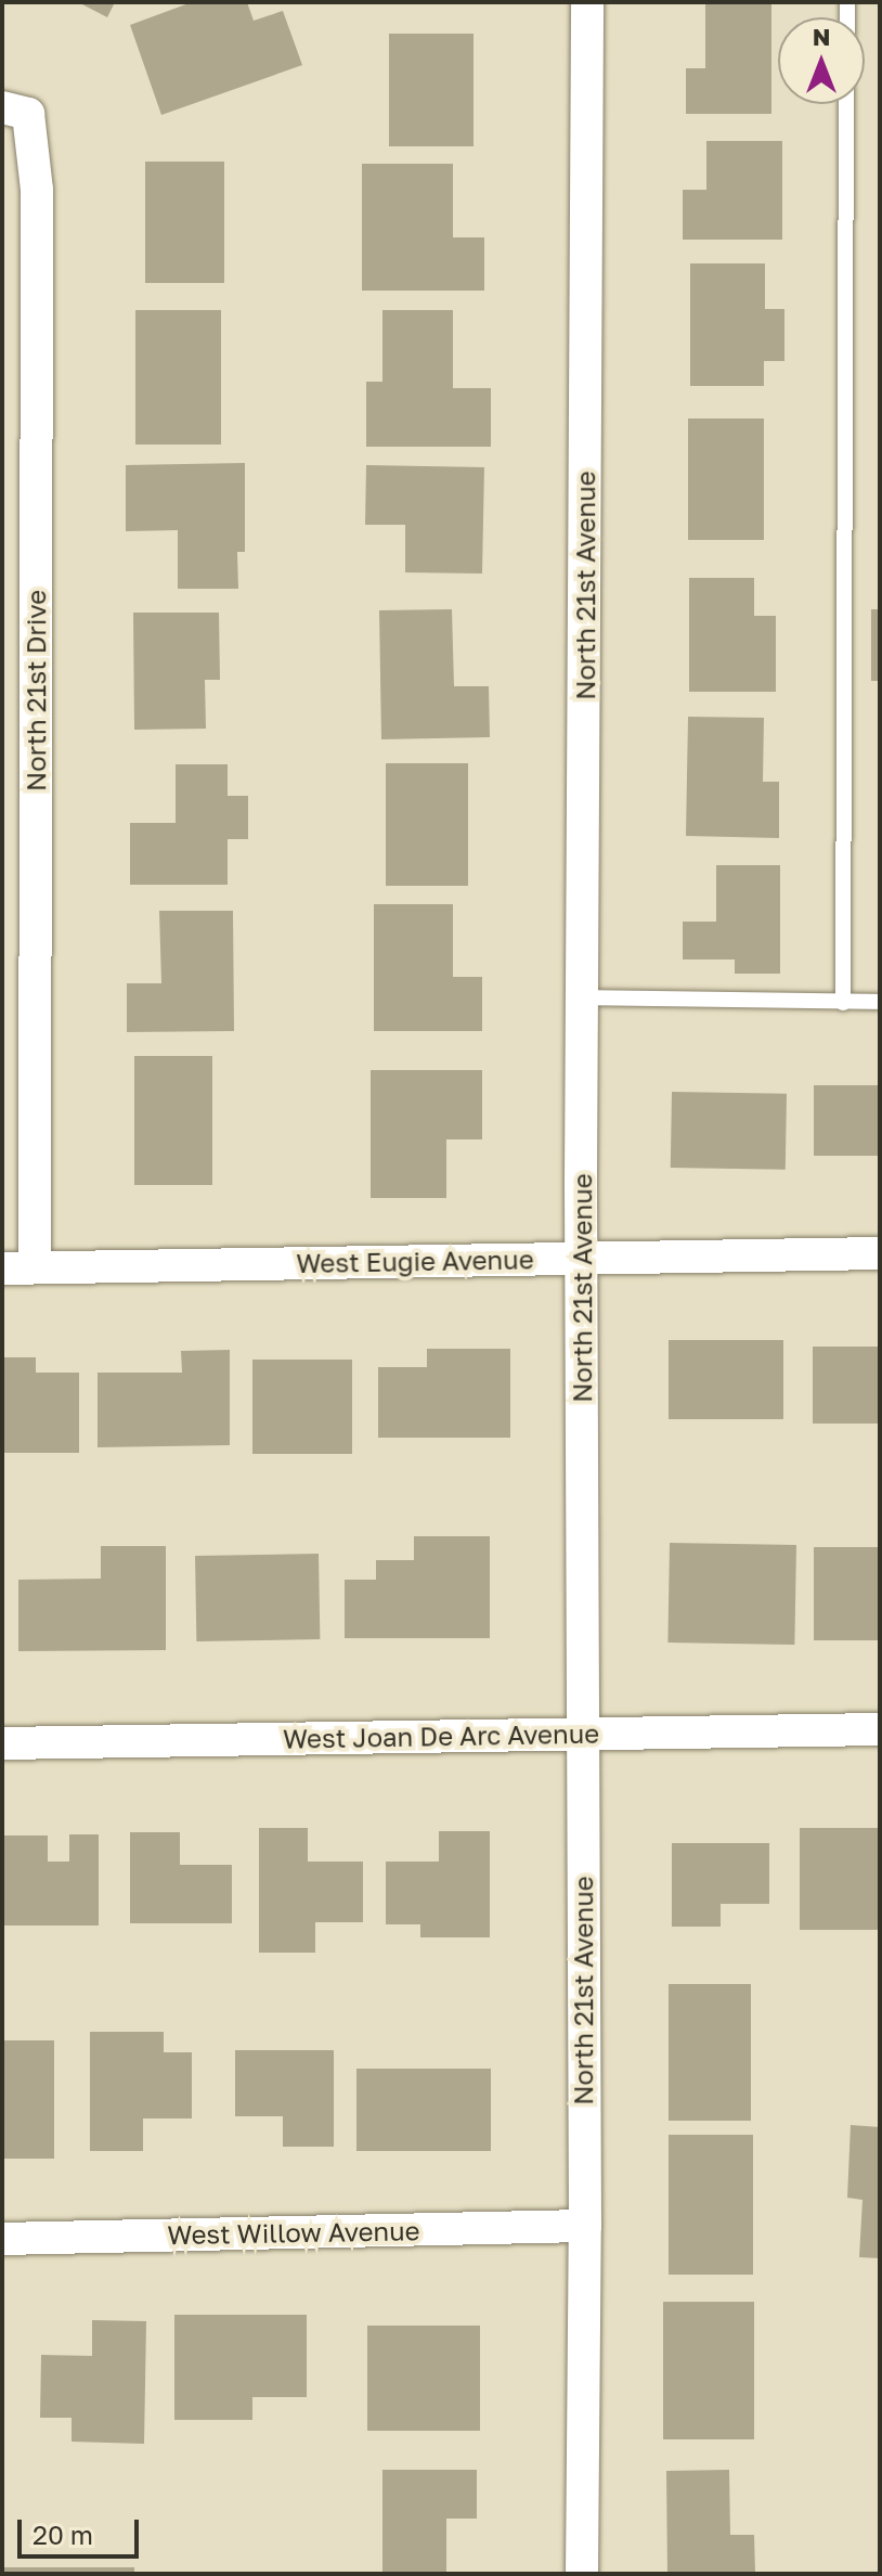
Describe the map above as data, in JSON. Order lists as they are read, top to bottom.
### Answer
{
  "streets": {
    "street": [
      "North 21st Avenue",
      "North 21st Drive",
      "West Eugie Avenue",
      "West Joan De Arc Avenue",
      "West Willow Avenue"
    ]
  },
  "crossings": [
    ["North 21st Avenue", "West Eugie Avenue"],
    ["North 21st Avenue", "West Joan De Arc Avenue"],
    ["North 21st Avenue", "West Willow Avenue"],
    ["North 21st Drive", "West Eugie Avenue"]
  ],
  "scale_bar": "20 m",
  "north": "top"
}
